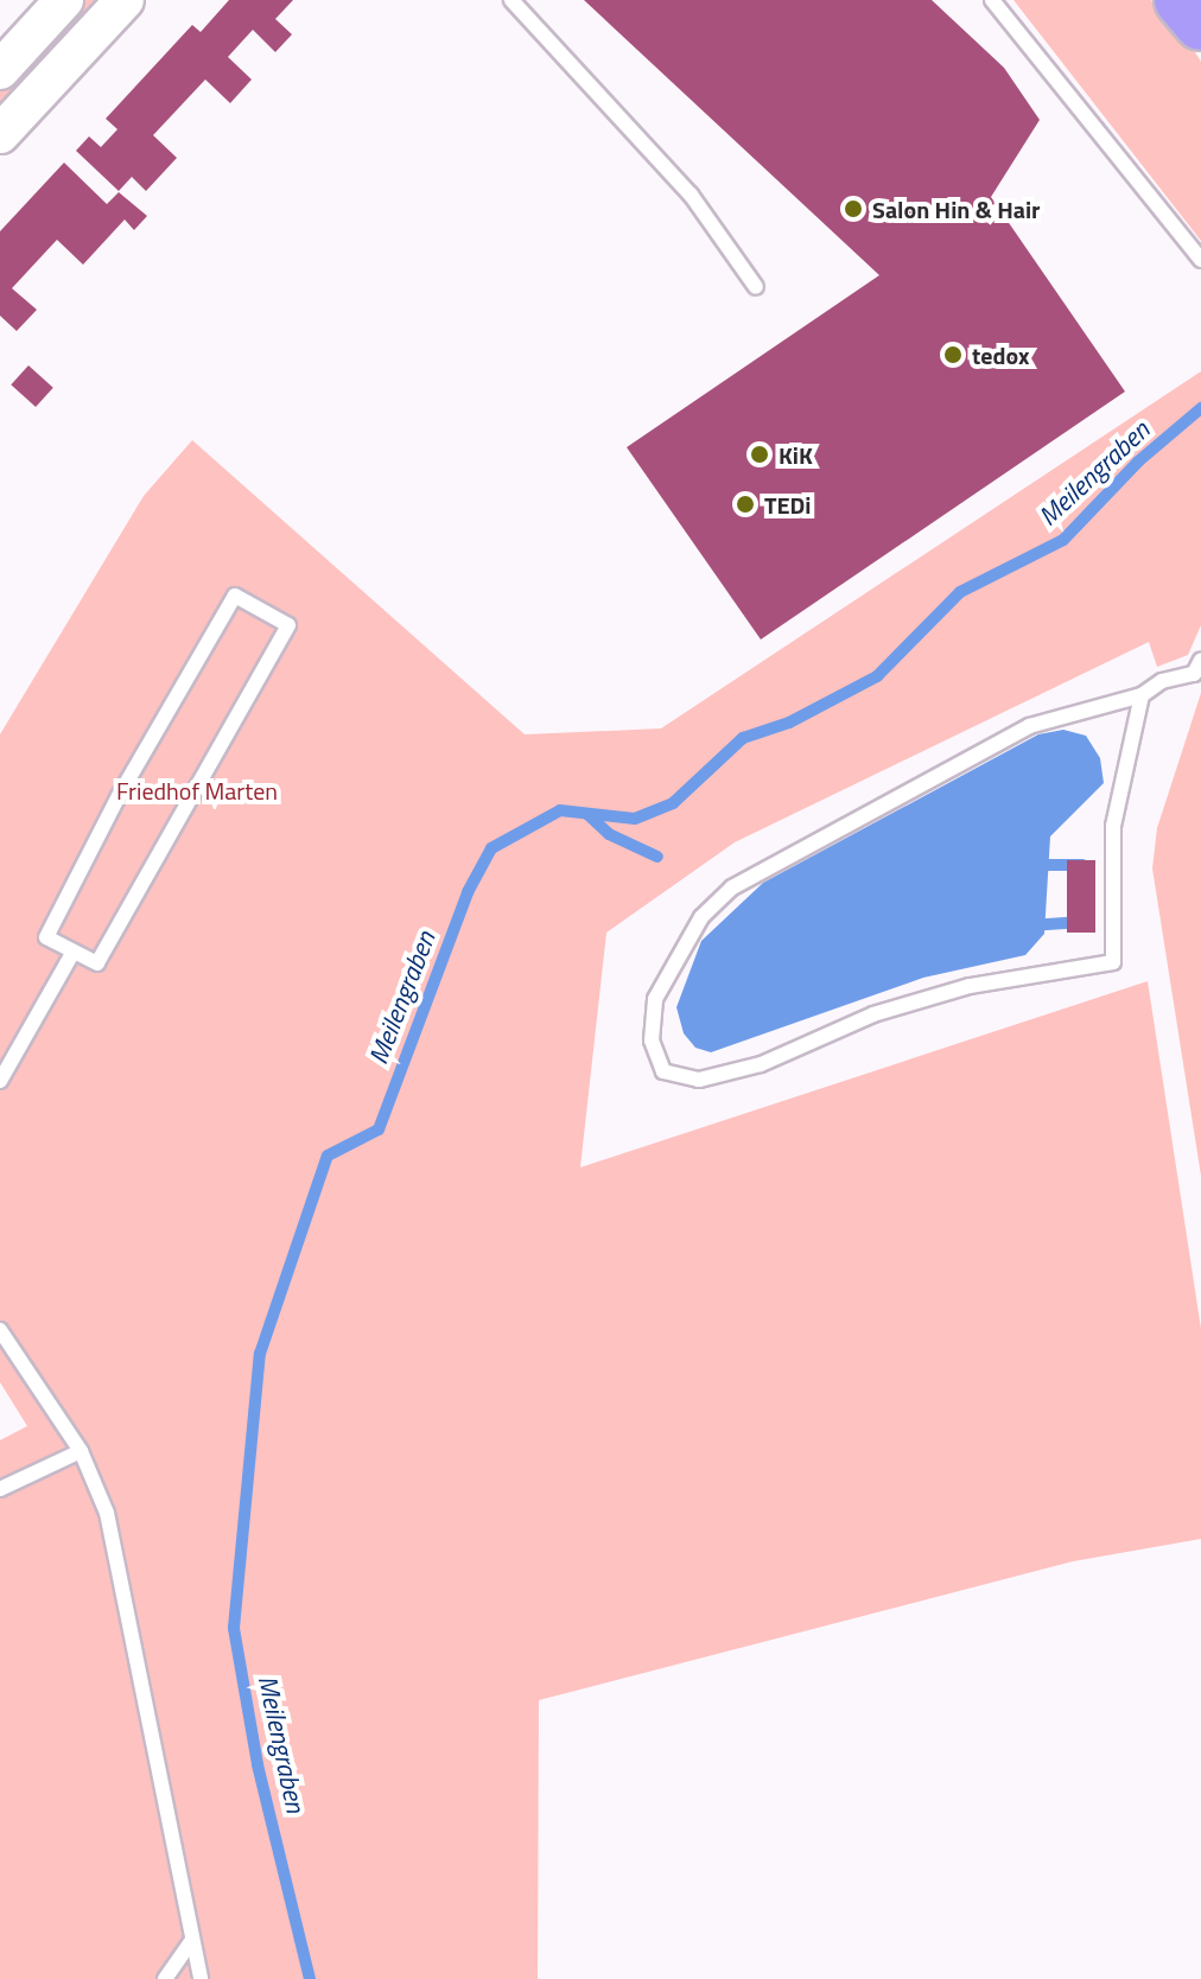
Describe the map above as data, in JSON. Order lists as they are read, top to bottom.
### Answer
{
  "water": ["Meilengraben"],
  "parks": ["Friedhof Marten"],
  "places": [
    "Salon Hin & Hair",
    "tedox",
    "KiK",
    "TEDi"
  ]
}
